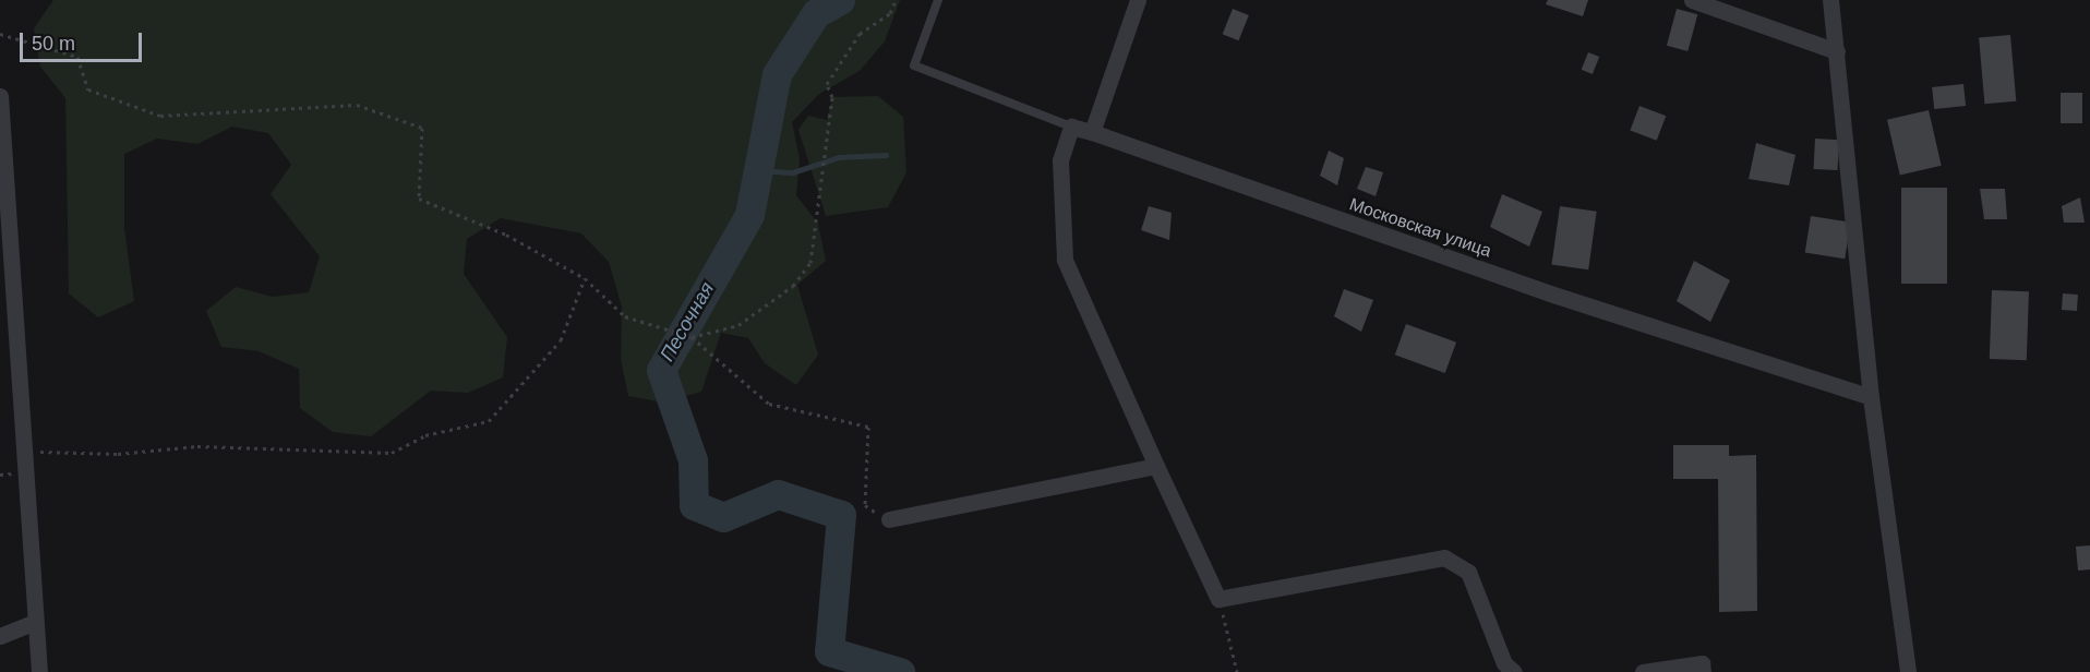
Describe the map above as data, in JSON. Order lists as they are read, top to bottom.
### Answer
{
  "streets": {
    "street": ["Московская улица"]
  },
  "water": ["Песочная"],
  "scale_bar": "50 m"
}
